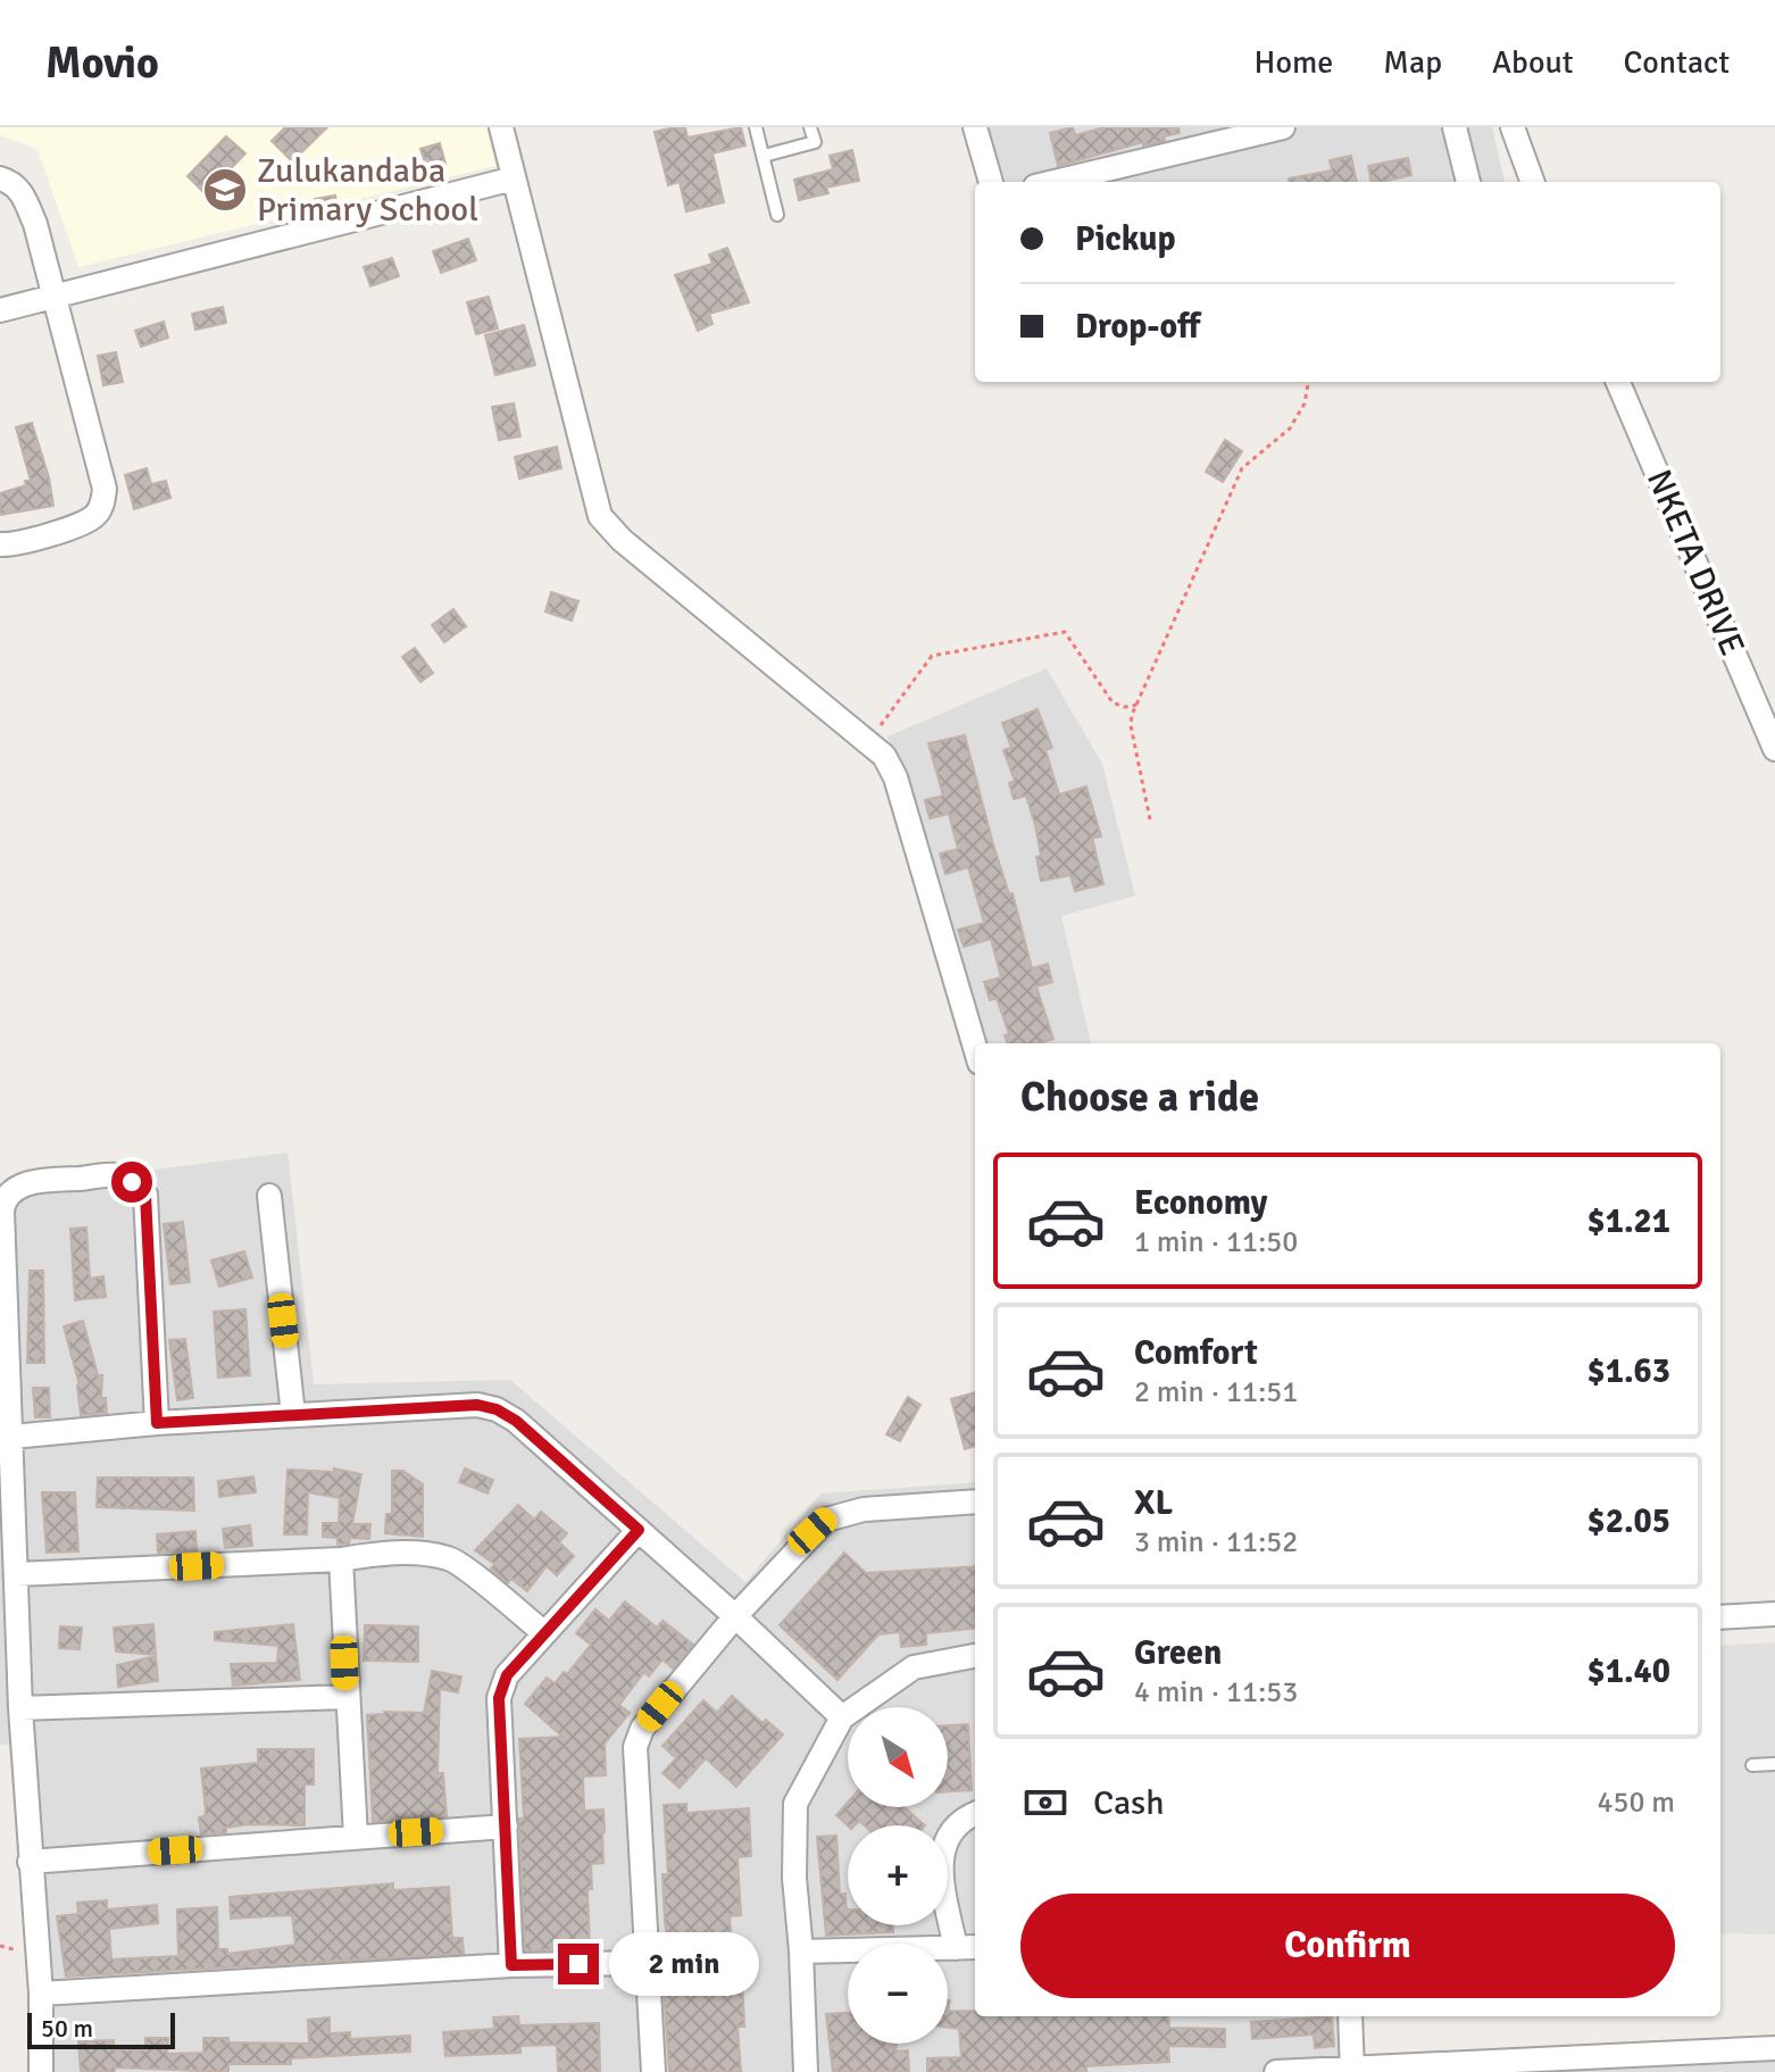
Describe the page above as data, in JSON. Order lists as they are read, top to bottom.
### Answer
{
  "streets": {
    "street": ["NKETA DRIVE"]
  },
  "places": {
    "school or university": ["Zulukandaba Primary School"]
  },
  "scale_bar": "50 m",
  "north": "bottom right",
  "page": {
    "header": "Movio",
    "nav": [
      "Home",
      "Map",
      "About",
      "Contact"
    ],
    "banner": ["Pickup", "Drop-off"],
    "heading": "Choose a ride",
    "list": [
      {
        "name": "Economy",
        "note": "1 min · 11:50",
        "value": "$1.21"
      },
      {
        "name": "Comfort",
        "note": "2 min · 11:51",
        "value": "$1.63"
      },
      {
        "name": "XL",
        "note": "3 min · 11:52",
        "value": "$2.05"
      },
      {
        "name": "Green",
        "note": "4 min · 11:53",
        "value": "$1.40"
      }
    ],
    "map_buttons": ["+", "−"],
    "pay": ["Cash", "450 m"],
    "buttons": "Confirm",
    "bubble": "2 min",
    "scale": "50 m"
  }
}
